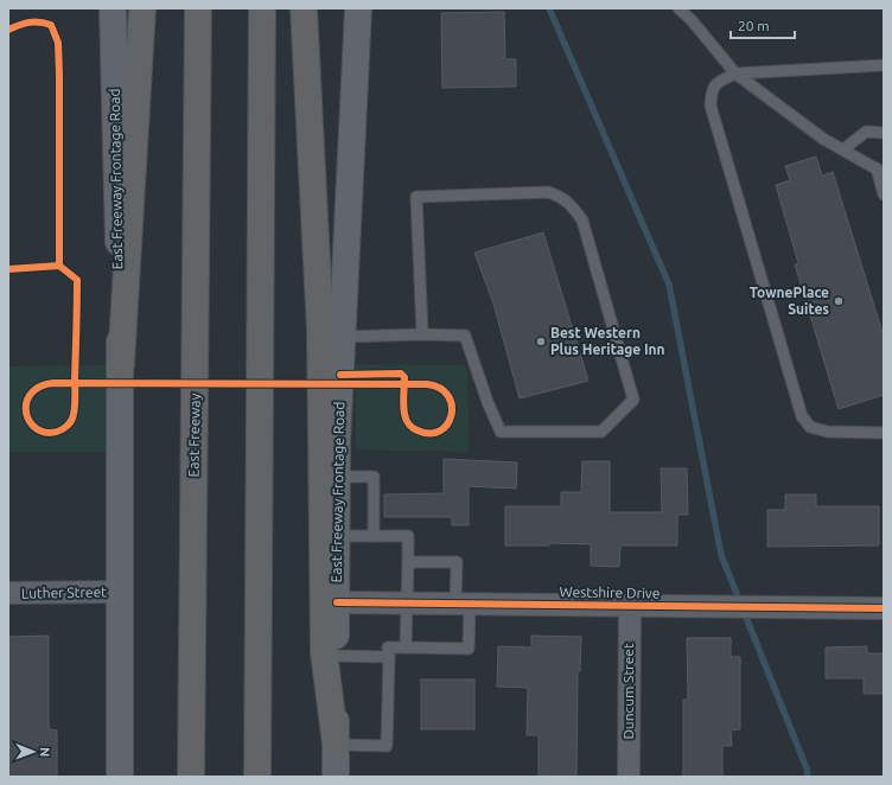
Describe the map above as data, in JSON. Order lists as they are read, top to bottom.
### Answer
{
  "streets": {
    "highway": ["East Freeway"],
    "main road": ["East Freeway Frontage Road"],
    "street": ["Luther Street", "Westshire Drive", "Duncum Street"]
  },
  "crossings": [
    ["East Freeway Frontage Road", "Luther Street"],
    ["East Freeway Frontage Road", "Westshire Drive"],
    ["Westshire Drive", "Duncum Street"]
  ],
  "places": ["TownePlace Suites", "Best Western Plus Heritage Inn"],
  "scale_bar": "20 m",
  "north": "right"
}
